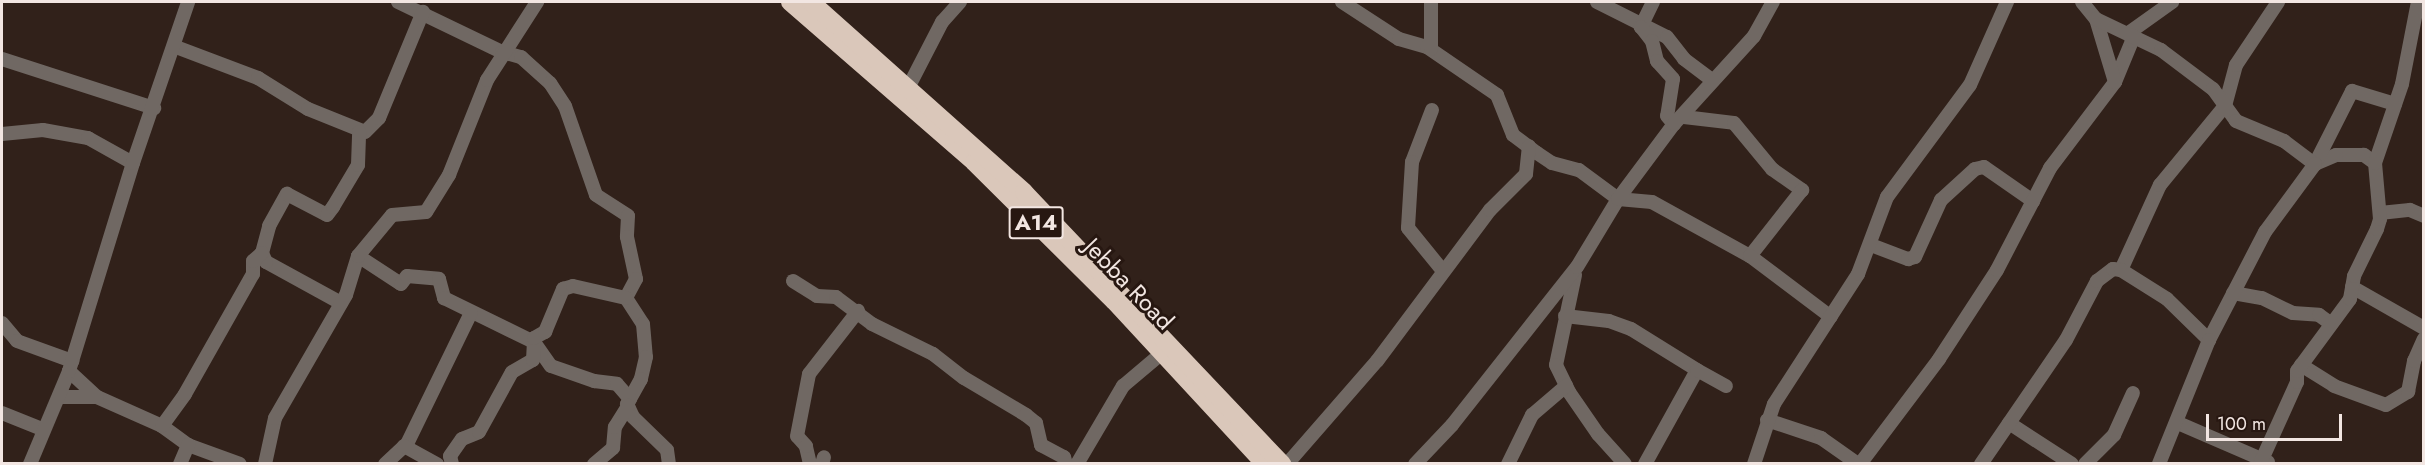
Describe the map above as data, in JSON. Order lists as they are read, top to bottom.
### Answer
{
  "streets": {
    "highway": ["A14", "Jebba Road"]
  },
  "scale_bar": "100 m"
}
